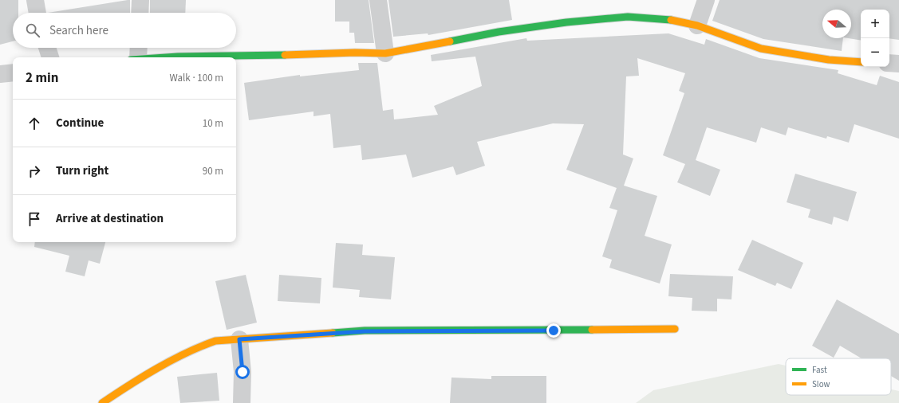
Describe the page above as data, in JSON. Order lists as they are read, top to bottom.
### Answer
{
  "legend": ["Fast", "Slow"],
  "north": "left",
  "page": {
    "map_buttons": ["+", "−"],
    "search": "Search here",
    "heading": ["2 min", "Walk · 100 m"],
    "list": [
      ["Continue", "10 m"],
      ["Turn right", "90 m"],
      "Arrive at destination"
    ]
  }
}
